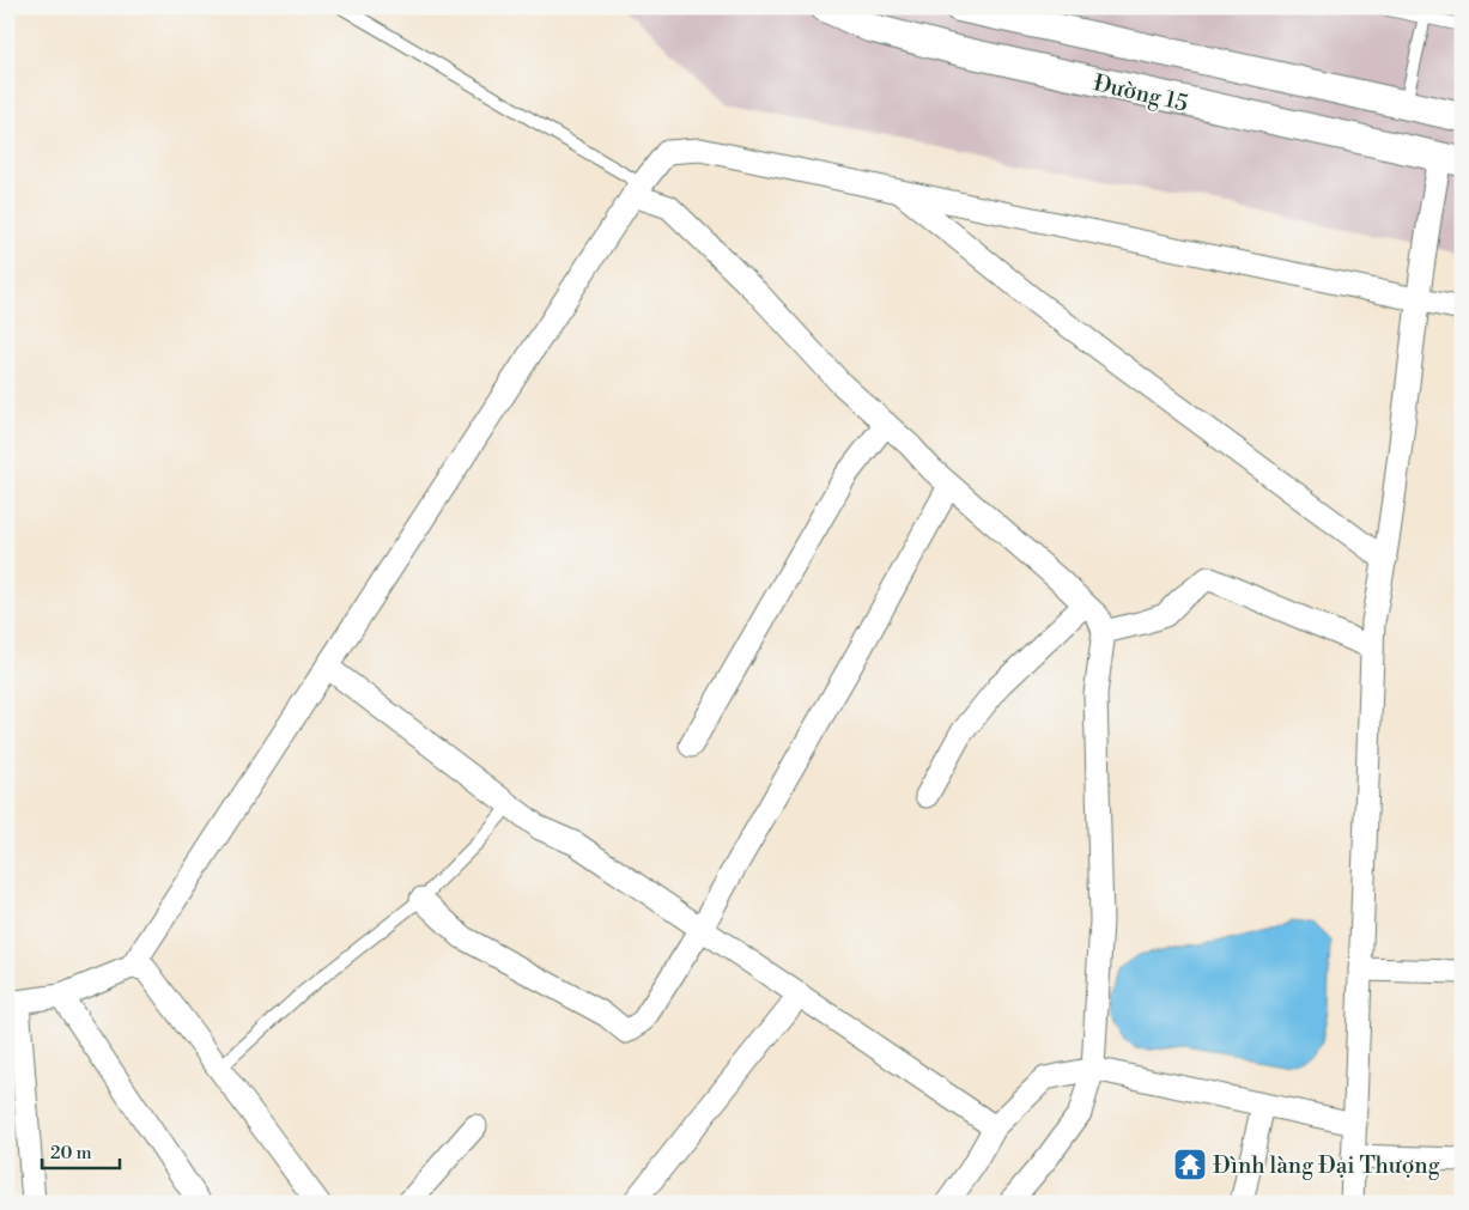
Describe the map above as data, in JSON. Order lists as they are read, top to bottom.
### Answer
{
  "streets": {
    "street": ["Đường 15"]
  },
  "places": {
    "temple": ["Đình làng Đại Thượng"]
  },
  "scale_bar": "20 m"
}
